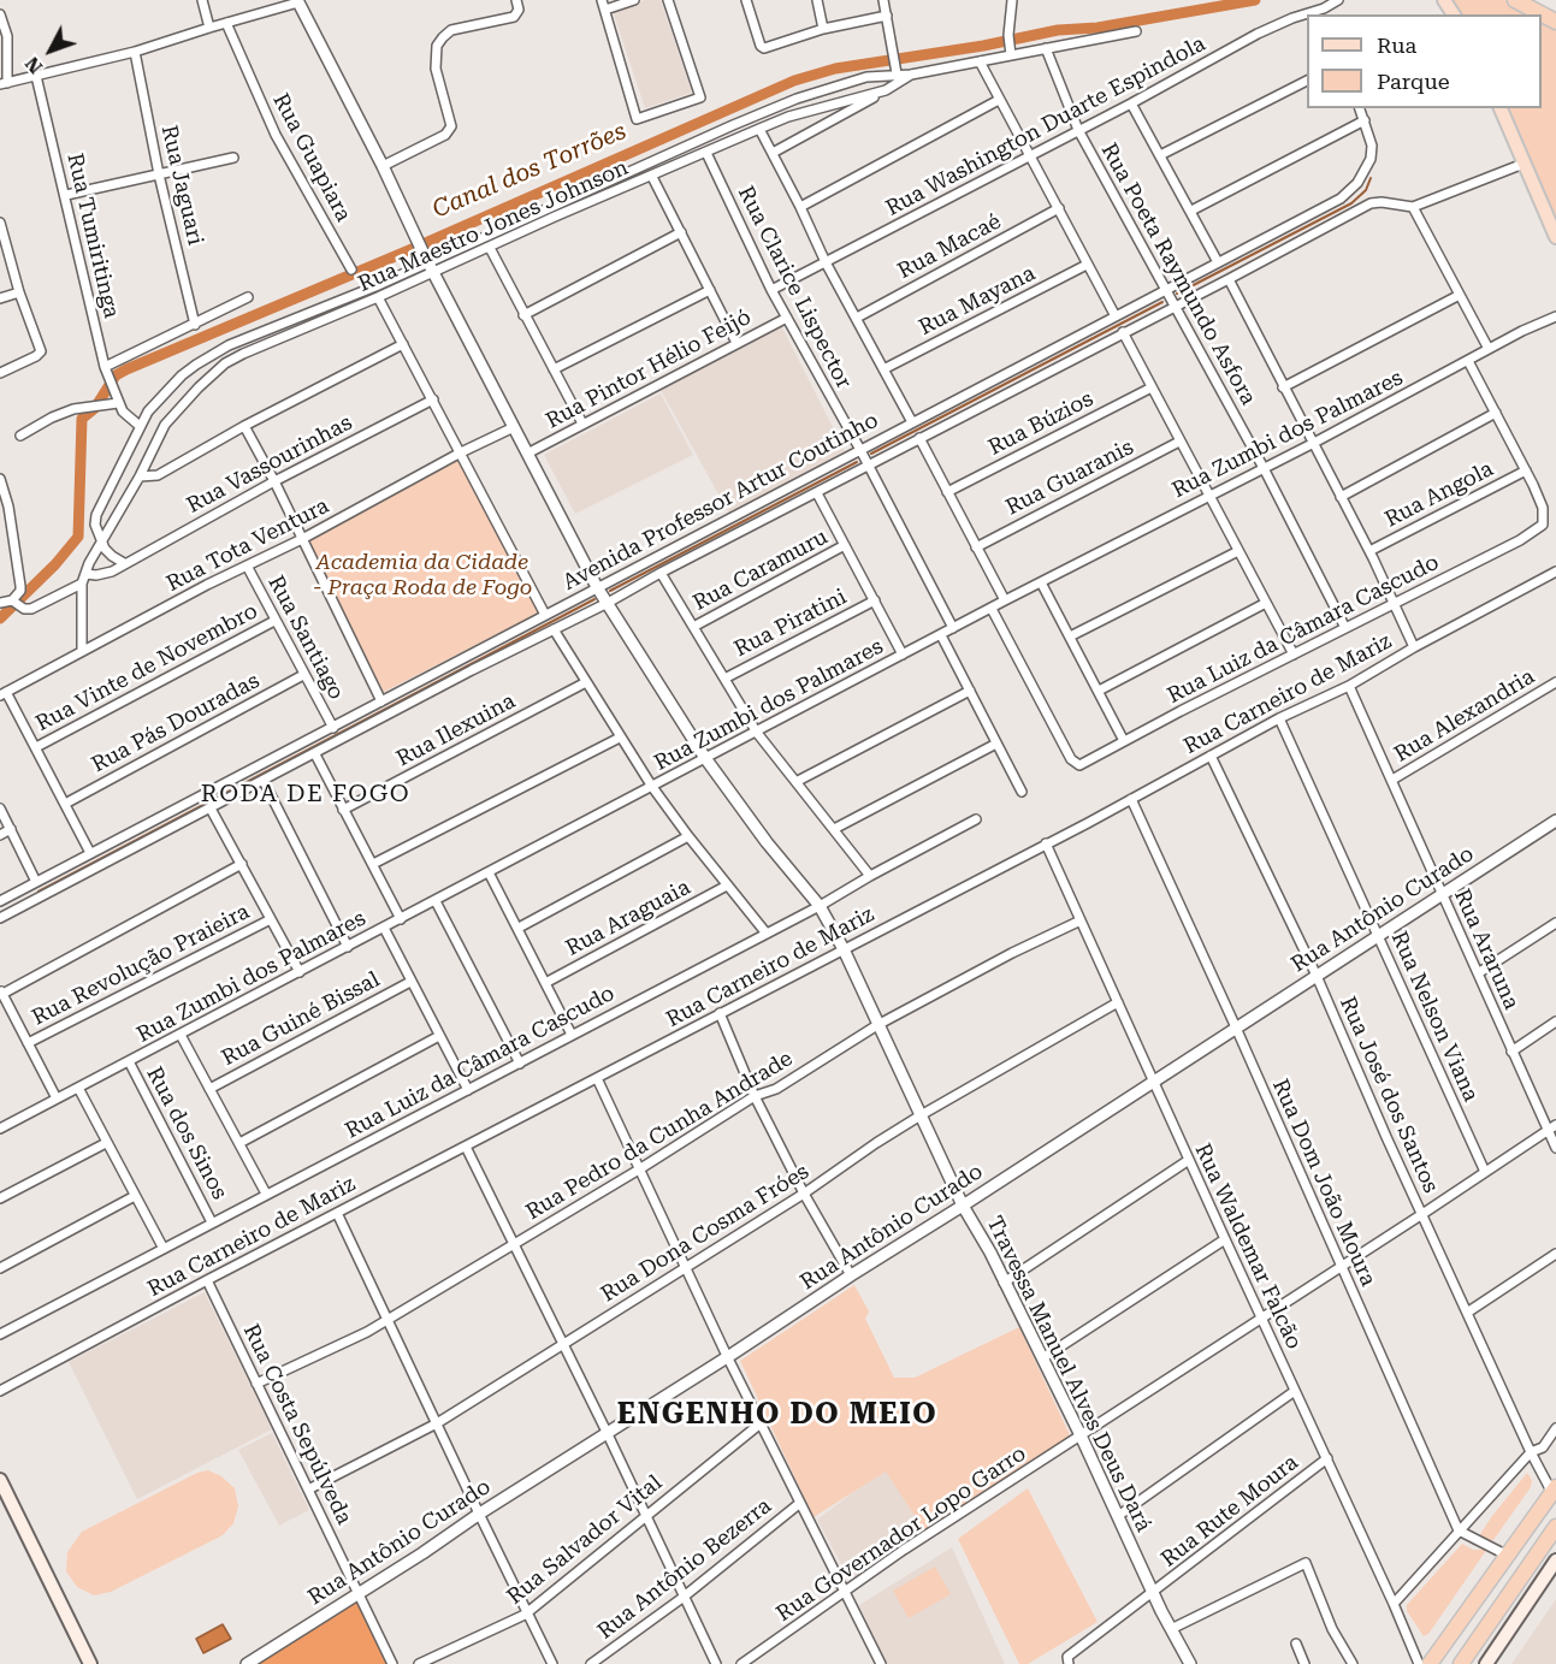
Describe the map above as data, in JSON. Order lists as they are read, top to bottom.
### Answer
{
  "streets": {
    "street": [
      "Rua Washington Duarte Espindola",
      "Rua Guapiara",
      "Rua Jaguari",
      "Rua Maestro Jones Johnson",
      "Rua Tumiritinga",
      "Rua Macaé",
      "Rua Poeta Raymundo Asfora",
      "Rua Clarice Lispector",
      "Rua Mayana",
      "Rua Pintor Hélio Feijó",
      "Rua Búzios",
      "Rua Zumbi dos Palmares",
      "Rua Vassourinhas",
      "Rua Guaranis",
      "Rua Angola",
      "Avenida Professor Artur Coutinho",
      "Rua Tota Ventura",
      "Rua Caramuru",
      "Rua Piratini",
      "Rua Luiz da Câmara Cascudo",
      "Rua Santiago",
      "Rua Vinte de Novembro",
      "Rua Carneiro de Mariz",
      "Rua Alexandria",
      "Rua Pás Douradas",
      "Rua Ilexuina",
      "Rua Antônio Curado",
      "Rua Araguaia",
      "Rua Araruna",
      "Rua Revolução Praieira",
      "Rua Nelson Viana",
      "Rua Guiné Bissal",
      "Rua José dos Santos",
      "Rua dos Sinos",
      "Rua Pedro da Cunha Andrade",
      "Rua Dom João Moura",
      "Rua Dona Cosma Fróes",
      "Rua Waldemar Falcão",
      "Travessa Manuel Alves Deus Dará",
      "Rua Costa Sepúlveda",
      "Rua Rute Moura",
      "Rua Governador Lopo Garro",
      "Rua Salvador Vital",
      "Rua Antônio Bezerra"
    ]
  },
  "crossings": [
    ["Rua Washington Duarte Espindola", "Rua Poeta Raymundo Asfora"],
    ["Rua Washington Duarte Espindola", "Rua Clarice Lispector"],
    ["Rua Maestro Jones Johnson", "Rua Tumiritinga"],
    ["Rua Maestro Jones Johnson", "Rua Poeta Raymundo Asfora"],
    ["Rua Maestro Jones Johnson", "Rua Clarice Lispector"],
    ["Rua Maestro Jones Johnson", "Rua Vassourinhas"],
    ["Rua Maestro Jones Johnson", "Travessa Manuel Alves Deus Dará"],
    ["Rua Poeta Raymundo Asfora", "Rua Zumbi dos Palmares"],
    ["Rua Poeta Raymundo Asfora", "Avenida Professor Artur Coutinho"],
    ["Rua Poeta Raymundo Asfora", "Rua Luiz da Câmara Cascudo"],
    ["Rua Clarice Lispector", "Rua Pintor Hélio Feijó"],
    ["Rua Clarice Lispector", "Rua Zumbi dos Palmares"],
    ["Rua Clarice Lispector", "Avenida Professor Artur Coutinho"],
    ["Rua Pintor Hélio Feijó", "Travessa Manuel Alves Deus Dará"],
    ["Rua Zumbi dos Palmares", "Rua Luiz da Câmara Cascudo"],
    ["Rua Zumbi dos Palmares", "Rua dos Sinos"],
    ["Rua Zumbi dos Palmares", "Travessa Manuel Alves Deus Dará"],
    ["Rua Angola", "Rua Luiz da Câmara Cascudo"],
    ["Avenida Professor Artur Coutinho", "Rua Santiago"],
    ["Avenida Professor Artur Coutinho", "Travessa Manuel Alves Deus Dará"],
    ["Rua Tota Ventura", "Rua Santiago"],
    ["Rua Tota Ventura", "Travessa Manuel Alves Deus Dará"],
    ["Rua Luiz da Câmara Cascudo", "Rua dos Sinos"],
    ["Rua Luiz da Câmara Cascudo", "Travessa Manuel Alves Deus Dará"],
    ["Rua Santiago", "Rua Vinte de Novembro"],
    ["Rua Santiago", "Rua Pás Douradas"],
    ["Rua Carneiro de Mariz", "Rua Araruna"],
    ["Rua Carneiro de Mariz", "Rua Nelson Viana"],
    ["Rua Carneiro de Mariz", "Rua José dos Santos"],
    ["Rua Carneiro de Mariz", "Rua Dom João Moura"],
    ["Rua Carneiro de Mariz", "Rua Waldemar Falcão"],
    ["Rua Carneiro de Mariz", "Travessa Manuel Alves Deus Dará"],
    ["Rua Carneiro de Mariz", "Rua Costa Sepúlveda"],
    ["Rua Alexandria", "Rua Araruna"],
    ["Rua Antônio Curado", "Rua Araruna"],
    ["Rua Antônio Curado", "Rua Nelson Viana"],
    ["Rua Antônio Curado", "Rua José dos Santos"],
    ["Rua Antônio Curado", "Rua Dom João Moura"],
    ["Rua Antônio Curado", "Rua Waldemar Falcão"],
    ["Rua Antônio Curado", "Travessa Manuel Alves Deus Dará"],
    ["Rua Antônio Curado", "Rua Costa Sepúlveda"],
    ["Rua Araruna", "Rua Governador Lopo Garro"],
    ["Rua Nelson Viana", "Rua Governador Lopo Garro"],
    ["Rua José dos Santos", "Rua Governador Lopo Garro"],
    ["Rua Pedro da Cunha Andrade", "Rua Waldemar Falcão"],
    ["Rua Pedro da Cunha Andrade", "Travessa Manuel Alves Deus Dará"],
    ["Rua Pedro da Cunha Andrade", "Rua Costa Sepúlveda"],
    ["Rua Dom João Moura", "Rua Governador Lopo Garro"],
    ["Rua Dona Cosma Fróes", "Rua Waldemar Falcão"],
    ["Rua Dona Cosma Fróes", "Travessa Manuel Alves Deus Dará"],
    ["Rua Dona Cosma Fróes", "Rua Costa Sepúlveda"],
    ["Rua Waldemar Falcão", "Rua Rute Moura"],
    ["Rua Waldemar Falcão", "Rua Governador Lopo Garro"],
    ["Travessa Manuel Alves Deus Dará", "Rua Rute Moura"],
    ["Travessa Manuel Alves Deus Dará", "Rua Governador Lopo Garro"]
  ],
  "districts": ["RODA DE FOGO", "ENGENHO DO MEIO"],
  "water": ["Canal dos Torrões"],
  "parks": ["Academia da Cidade - Praça Roda de Fogo"],
  "legend": ["Rua", "Parque"],
  "north": "bottom left"
}
